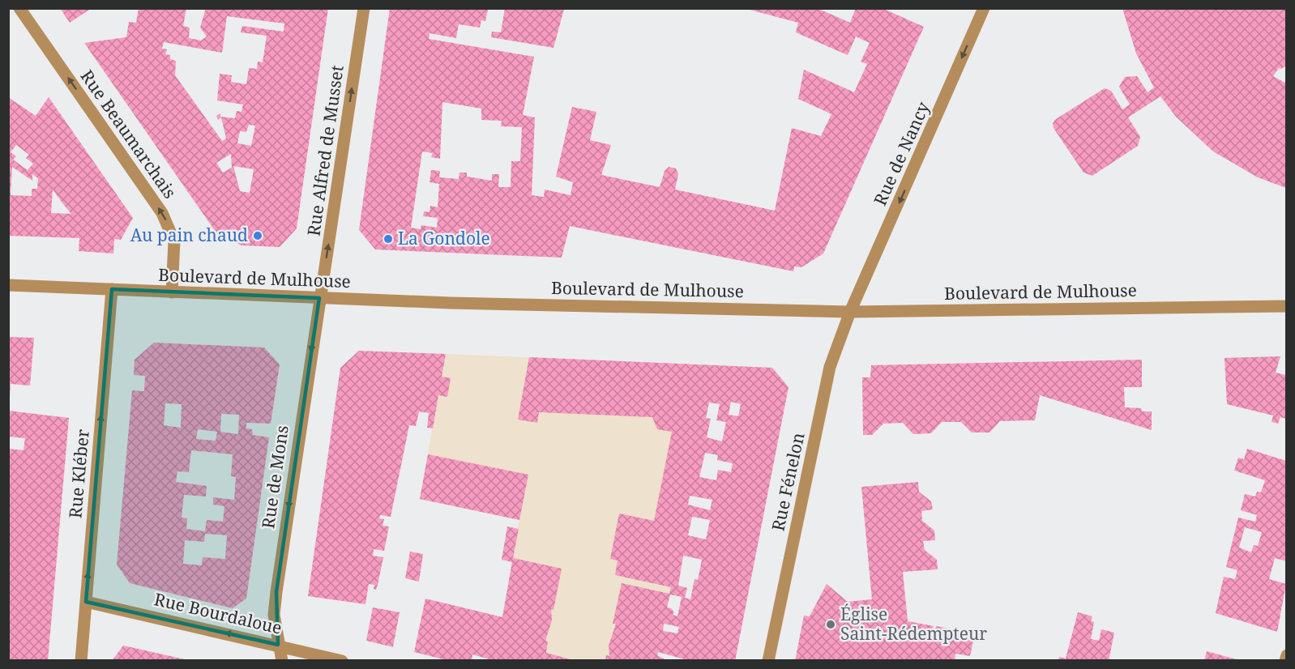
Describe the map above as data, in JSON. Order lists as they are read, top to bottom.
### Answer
{
  "streets": {
    "street": [
      "Rue Beaumarchais",
      "Rue Alfred de Musset",
      "Rue de Nancy",
      "Boulevard de Mulhouse",
      "Rue Kléber",
      "Rue de Mons",
      "Rue Fénelon",
      "Rue Bourdaloue"
    ]
  },
  "crossings": [
    ["Rue Beaumarchais", "Boulevard de Mulhouse"],
    ["Rue Alfred de Musset", "Boulevard de Mulhouse"],
    ["Rue Alfred de Musset", "Rue de Mons"],
    ["Rue de Nancy", "Boulevard de Mulhouse"],
    ["Rue de Nancy", "Rue Fénelon"],
    ["Boulevard de Mulhouse", "Rue Kléber"],
    ["Boulevard de Mulhouse", "Rue de Mons"],
    ["Boulevard de Mulhouse", "Rue Fénelon"],
    ["Rue Kléber", "Rue Bourdaloue"],
    ["Rue de Mons", "Rue Bourdaloue"]
  ],
  "one_way": [
    "Rue Beaumarchais",
    "Rue Alfred de Musset",
    "Rue de Nancy",
    "Rue Kléber",
    "Rue de Mons",
    "Rue Bourdaloue"
  ],
  "places": ["Au pain chaud", "La Gondole", "Église Saint-Rédempteur"]
}
